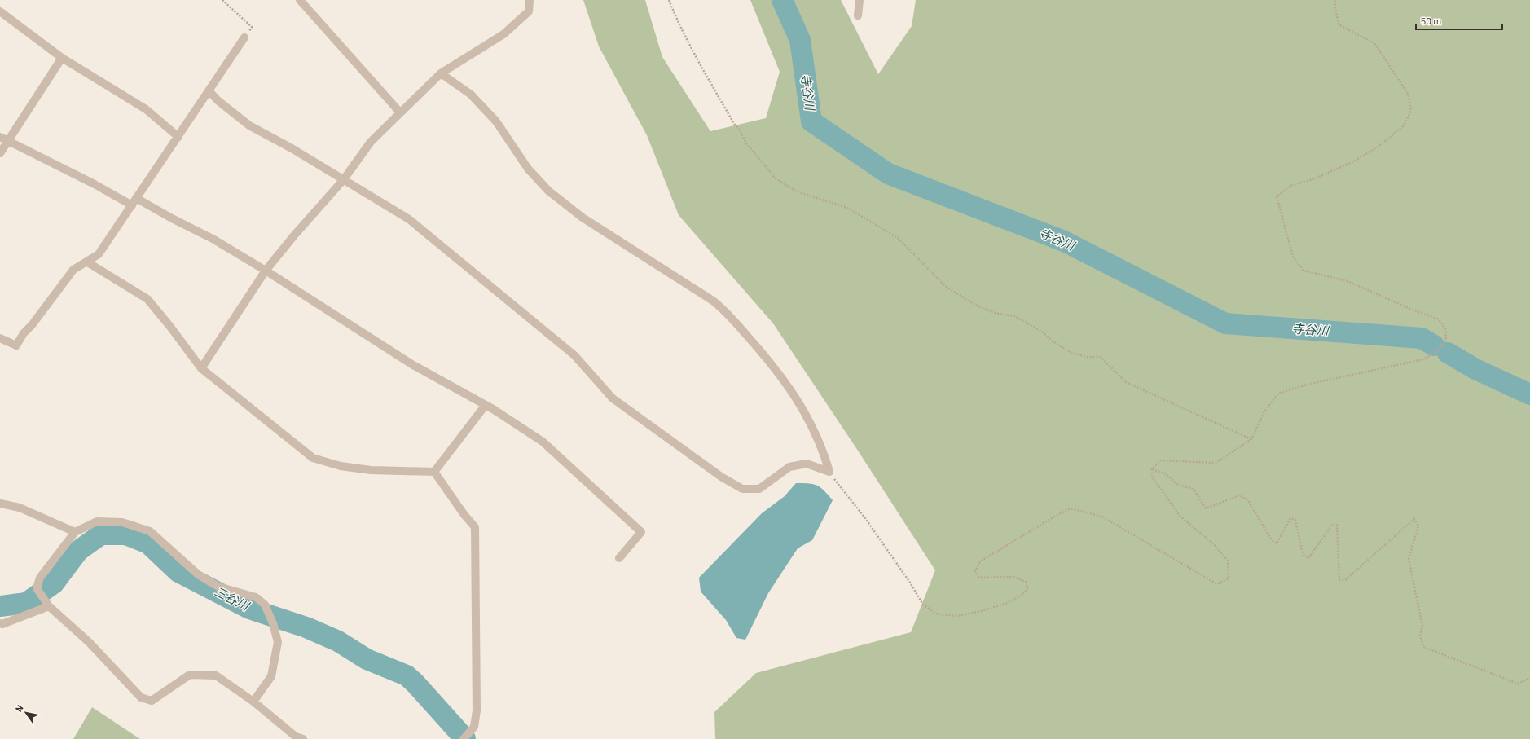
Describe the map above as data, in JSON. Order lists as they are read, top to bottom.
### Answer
{
  "water": ["寺谷川", "三谷川"],
  "scale_bar": "50 m",
  "north": "top left"
}
